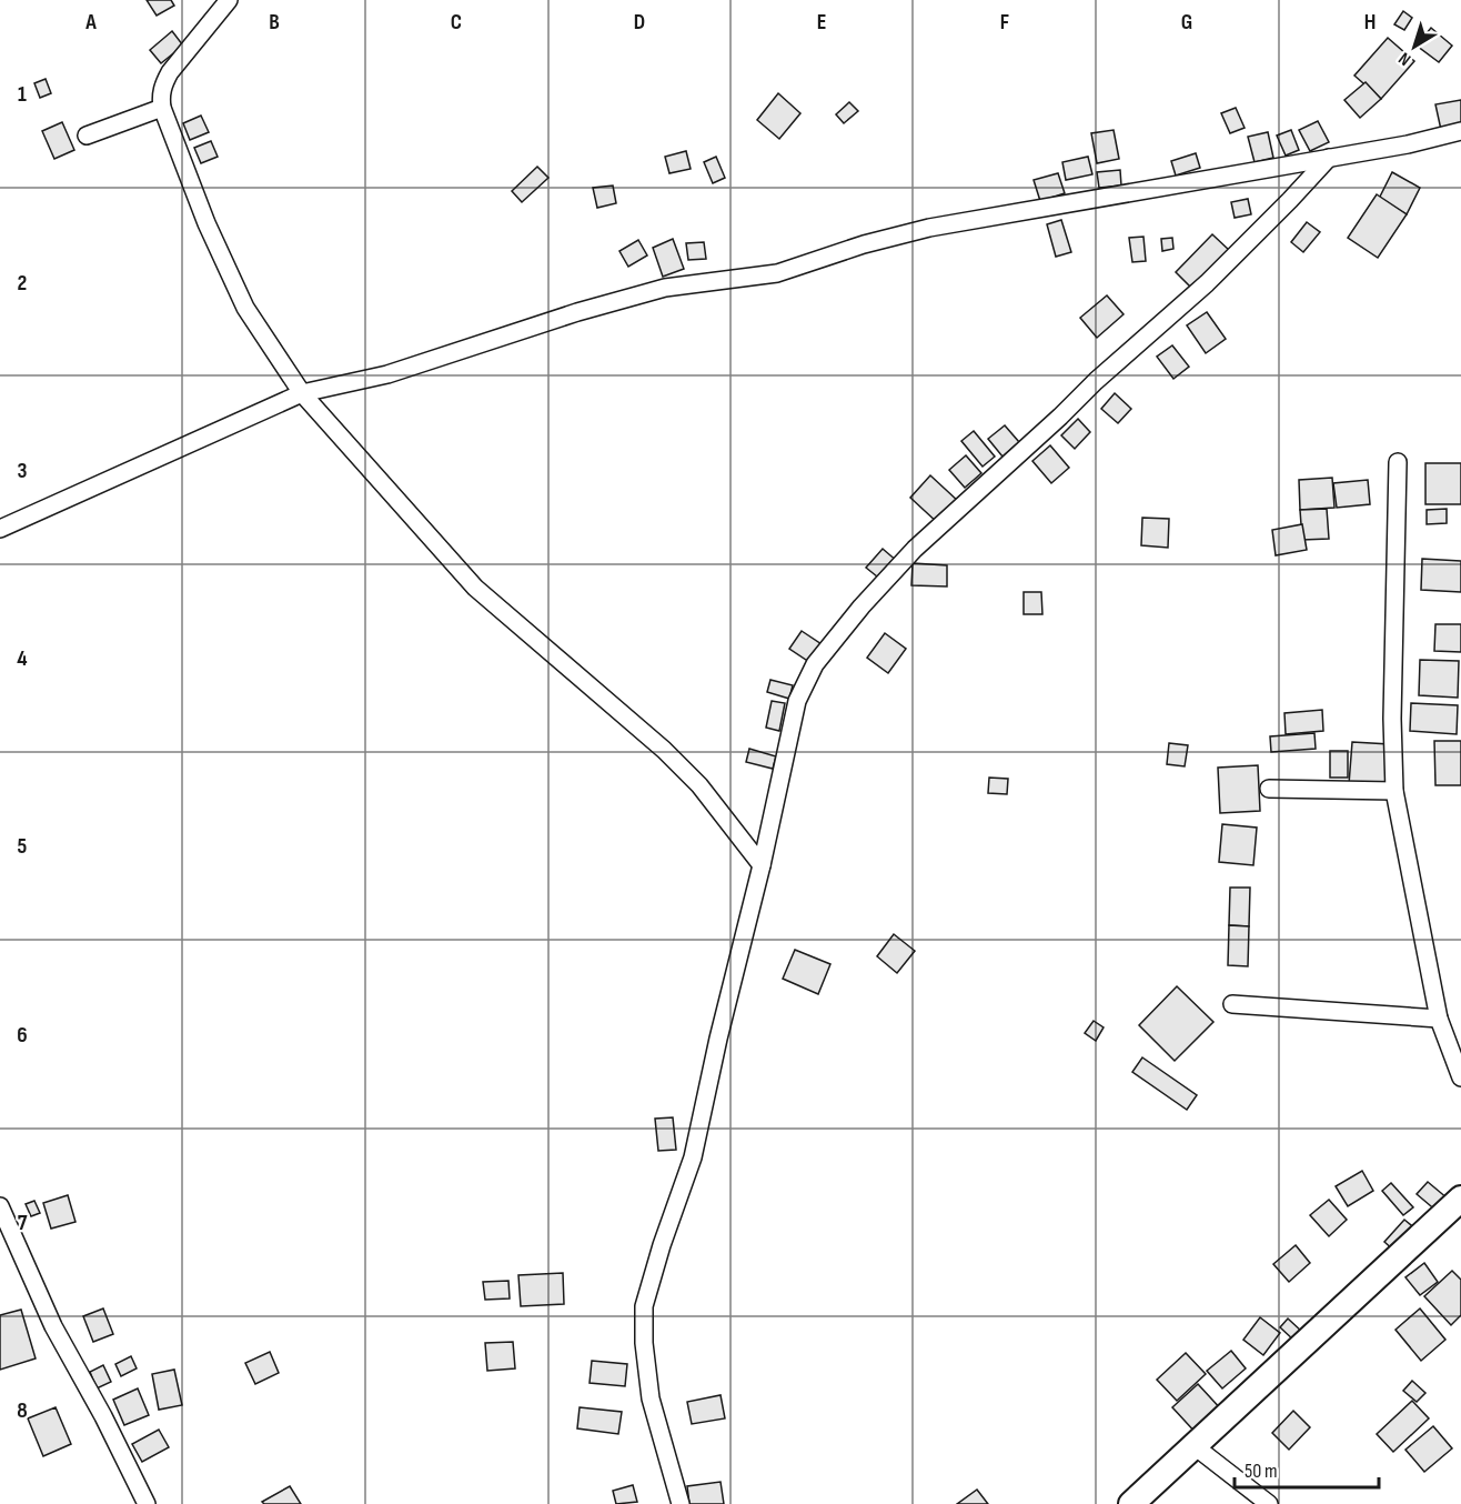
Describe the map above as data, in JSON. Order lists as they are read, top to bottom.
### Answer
{
  "scale_bar": "50 m",
  "north": "bottom left",
  "grid": {
    "columns": [
      "A",
      "B",
      "C",
      "D",
      "E",
      "F",
      "G",
      "H"
    ],
    "rows": [
      "1",
      "2",
      "3",
      "4",
      "5",
      "6",
      "7",
      "8"
    ]
  }
}
